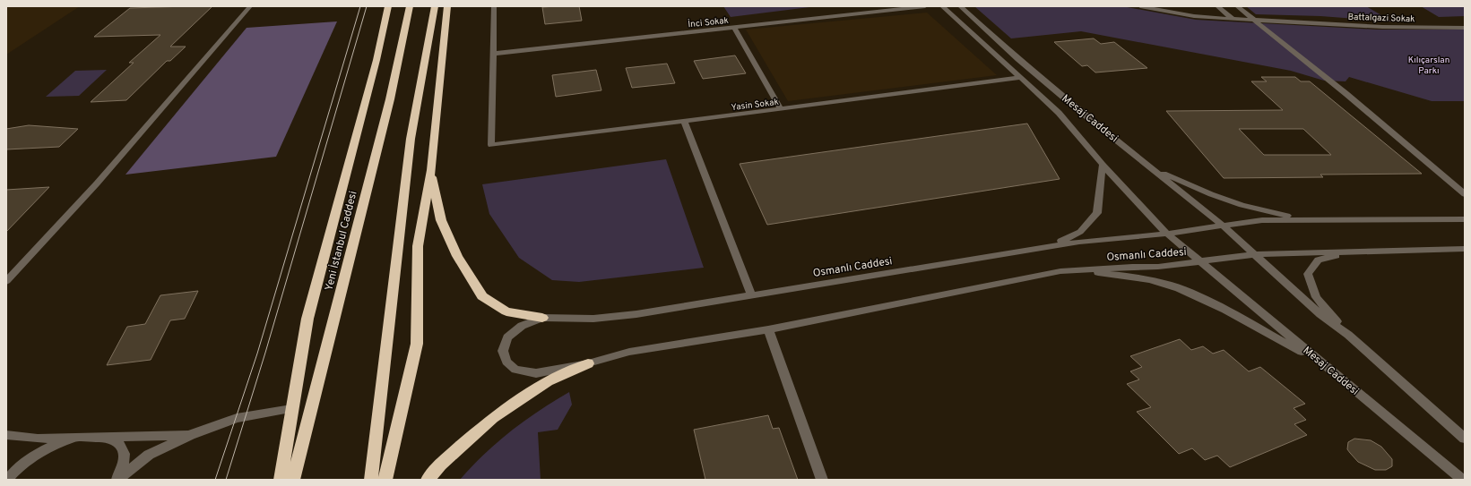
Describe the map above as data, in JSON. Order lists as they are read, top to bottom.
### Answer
{
  "streets": {
    "highway": ["Yeni İstanbul Caddesi"],
    "street": [
      "Battalgazi Sokak",
      "İnci Sokak",
      "Yasin Sokak",
      "Mesaj Caddesi",
      "Osmanlı Caddesi"
    ]
  },
  "crossings": [
    ["İnci Sokak", "Yasin Sokak"],
    ["Yasin Sokak", "Mesaj Caddesi"],
    ["Mesaj Caddesi", "Osmanlı Caddesi"]
  ],
  "parks": ["Kılıçarslan Parkı"]
}
